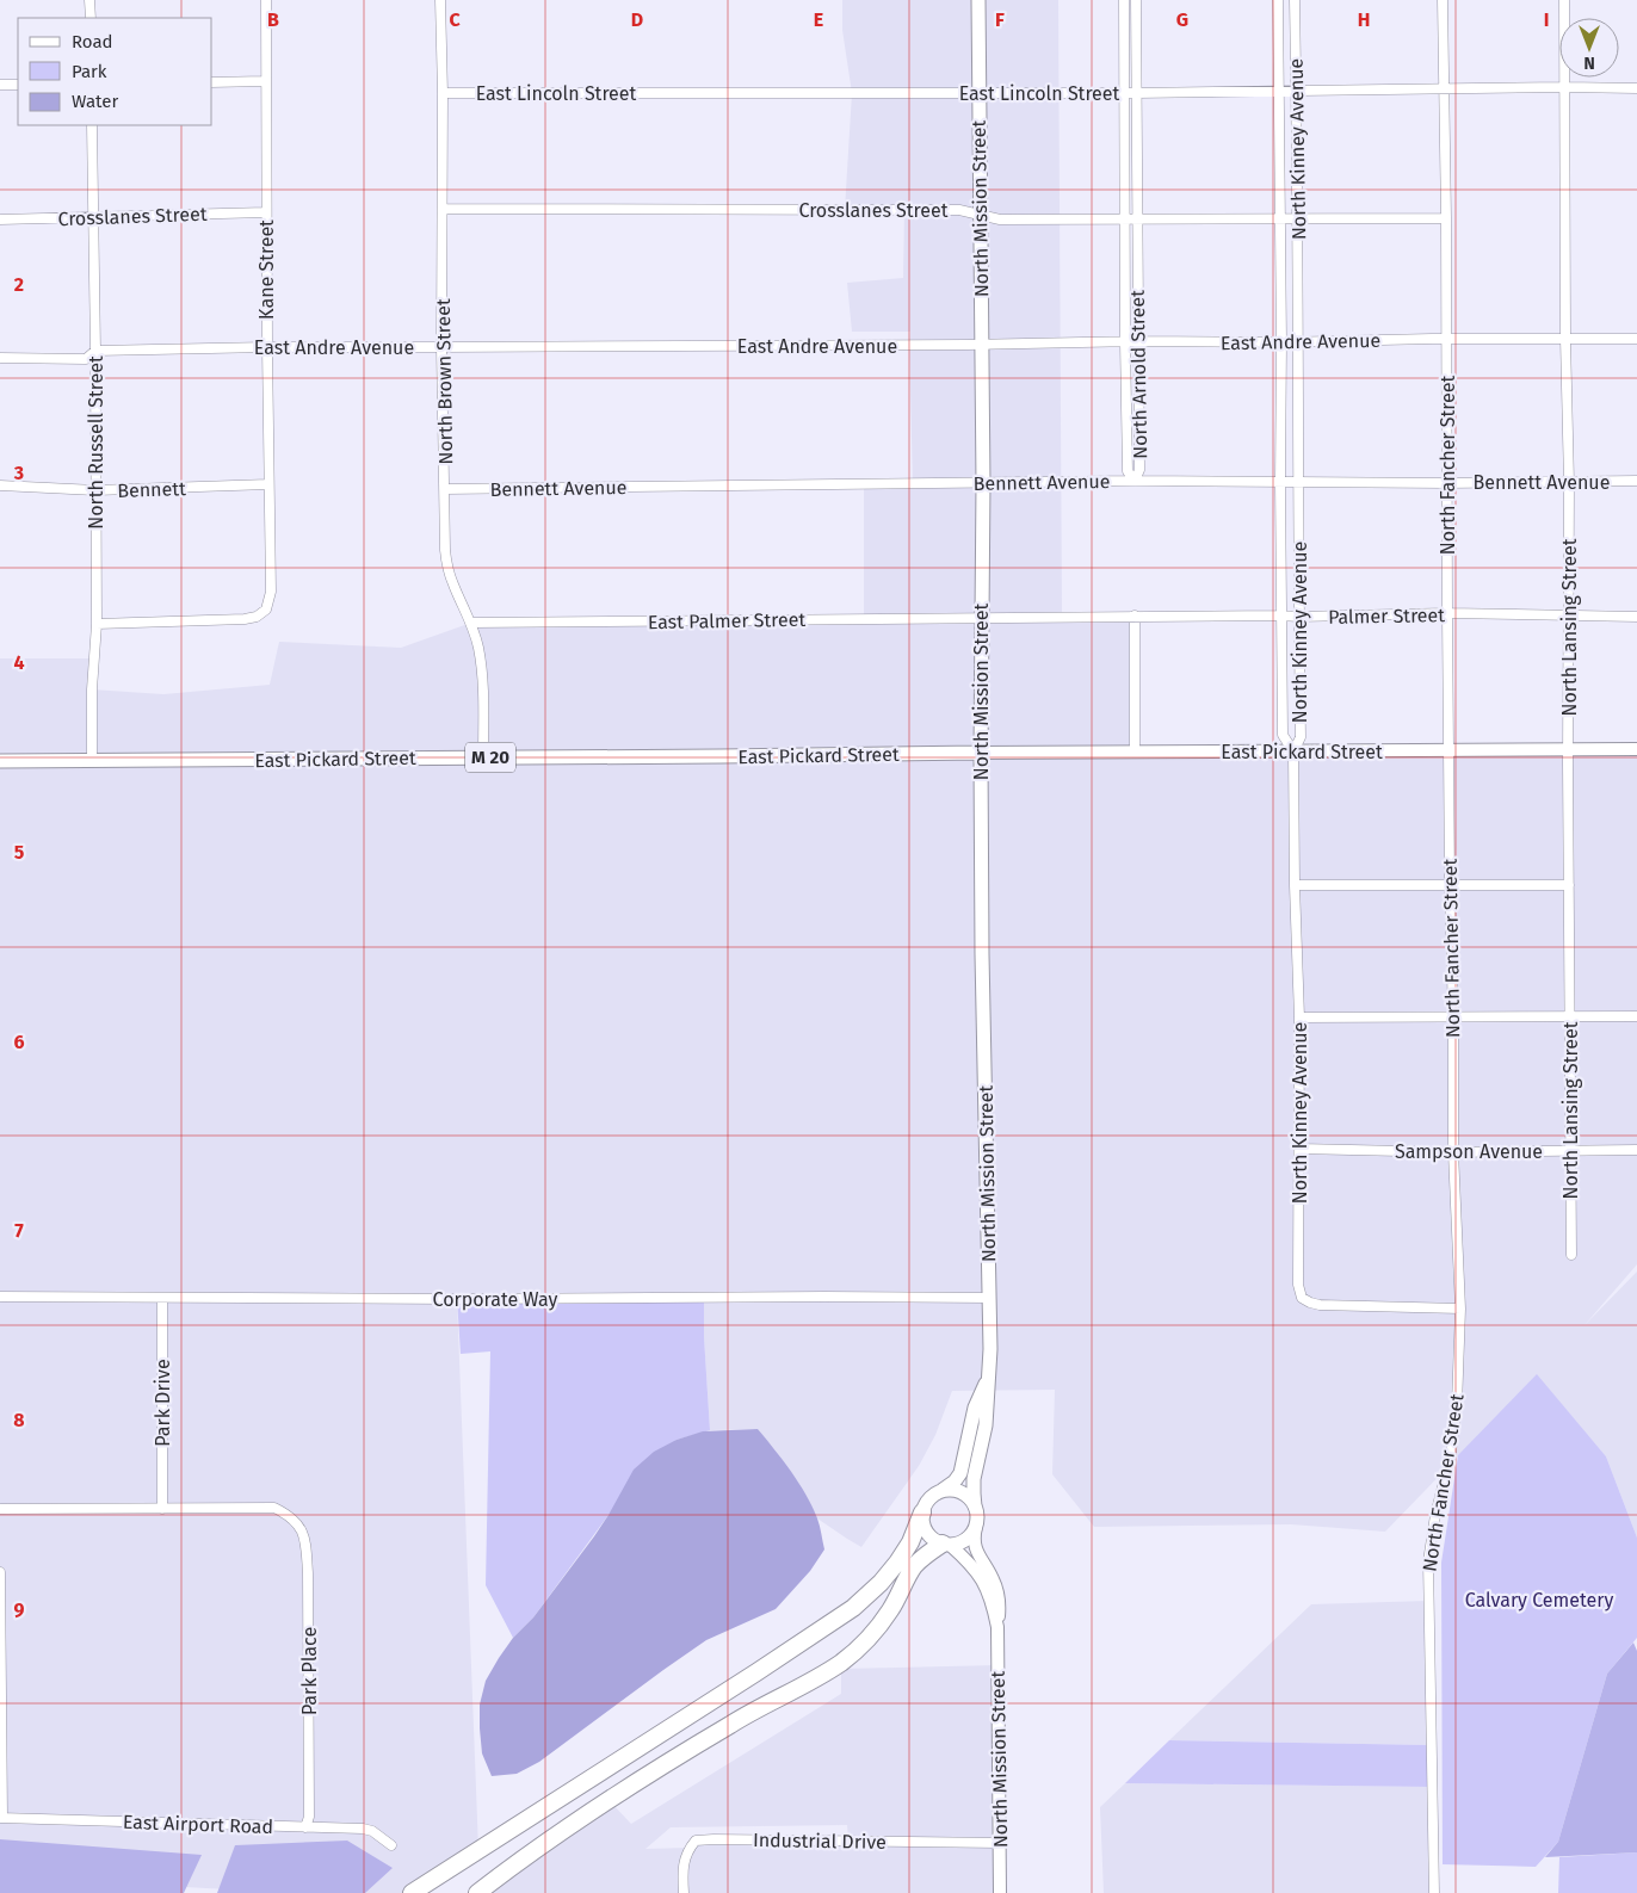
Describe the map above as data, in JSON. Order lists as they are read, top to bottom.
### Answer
{
  "streets": {
    "main road": ["North Mission Street", "East Pickard Street", "M 20"],
    "street": [
      "East Lincoln Street",
      "North Kinney Avenue",
      "Crosslanes Street",
      "Kane Street",
      "East Andre Avenue",
      "North Arnold Street",
      "North Brown Street",
      "North Russell Street",
      "North Fancher Street",
      "Bennett Avenue",
      "Bennett",
      "Palmer Street",
      "East Palmer Street",
      "North Lansing Street",
      "Sampson Avenue",
      "Corporate Way",
      "Park Drive",
      "Park Place",
      "East Airport Road",
      "Industrial Drive"
    ]
  },
  "crossings": [
    ["East Lincoln Street", "North Kinney Avenue"],
    ["East Lincoln Street", "North Mission Street"],
    ["East Lincoln Street", "North Arnold Street"],
    ["East Lincoln Street", "North Brown Street"],
    ["East Lincoln Street", "North Fancher Street"],
    ["East Lincoln Street", "North Lansing Street"],
    ["North Kinney Avenue", "Crosslanes Street"],
    ["North Kinney Avenue", "East Andre Avenue"],
    ["North Kinney Avenue", "North Fancher Street"],
    ["North Kinney Avenue", "Bennett Avenue"],
    ["North Kinney Avenue", "Palmer Street"],
    ["North Kinney Avenue", "East Pickard Street"],
    ["North Kinney Avenue", "Sampson Avenue"],
    ["North Mission Street", "Crosslanes Street"],
    ["North Mission Street", "East Andre Avenue"],
    ["North Mission Street", "Bennett Avenue"],
    ["North Mission Street", "East Palmer Street"],
    ["North Mission Street", "East Pickard Street"],
    ["North Mission Street", "Corporate Way"],
    ["North Mission Street", "Industrial Drive"],
    ["Crosslanes Street", "Kane Street"],
    ["Crosslanes Street", "North Arnold Street"],
    ["Crosslanes Street", "North Brown Street"],
    ["Crosslanes Street", "North Russell Street"],
    ["Crosslanes Street", "North Fancher Street"],
    ["Kane Street", "East Andre Avenue"],
    ["Kane Street", "North Russell Street"],
    ["Kane Street", "Bennett"],
    ["East Andre Avenue", "North Arnold Street"],
    ["East Andre Avenue", "North Brown Street"],
    ["East Andre Avenue", "North Russell Street"],
    ["East Andre Avenue", "North Fancher Street"],
    ["East Andre Avenue", "North Lansing Street"],
    ["North Arnold Street", "Bennett Avenue"],
    ["North Brown Street", "Bennett Avenue"],
    ["North Brown Street", "East Palmer Street"],
    ["North Brown Street", "East Pickard Street"],
    ["North Russell Street", "Bennett"],
    ["North Russell Street", "East Pickard Street"],
    ["North Fancher Street", "Bennett Avenue"],
    ["North Fancher Street", "Palmer Street"],
    ["North Fancher Street", "East Pickard Street"],
    ["North Fancher Street", "Sampson Avenue"],
    ["Bennett Avenue", "North Lansing Street"],
    ["Palmer Street", "East Palmer Street"],
    ["Palmer Street", "North Lansing Street"],
    ["North Lansing Street", "East Pickard Street"],
    ["North Lansing Street", "Sampson Avenue"],
    ["Corporate Way", "Park Drive"],
    ["Park Drive", "Park Place"],
    ["Park Place", "East Airport Road"]
  ],
  "parks": ["Calvary Cemetery"],
  "legend": ["Road", "Park", "Water"],
  "north": "bottom",
  "grid": {
    "columns": [
      "B",
      "C",
      "D",
      "E",
      "F",
      "G",
      "H",
      "I"
    ],
    "rows": [
      "2",
      "3",
      "4",
      "5",
      "6",
      "7",
      "8",
      "9"
    ]
  }
}
